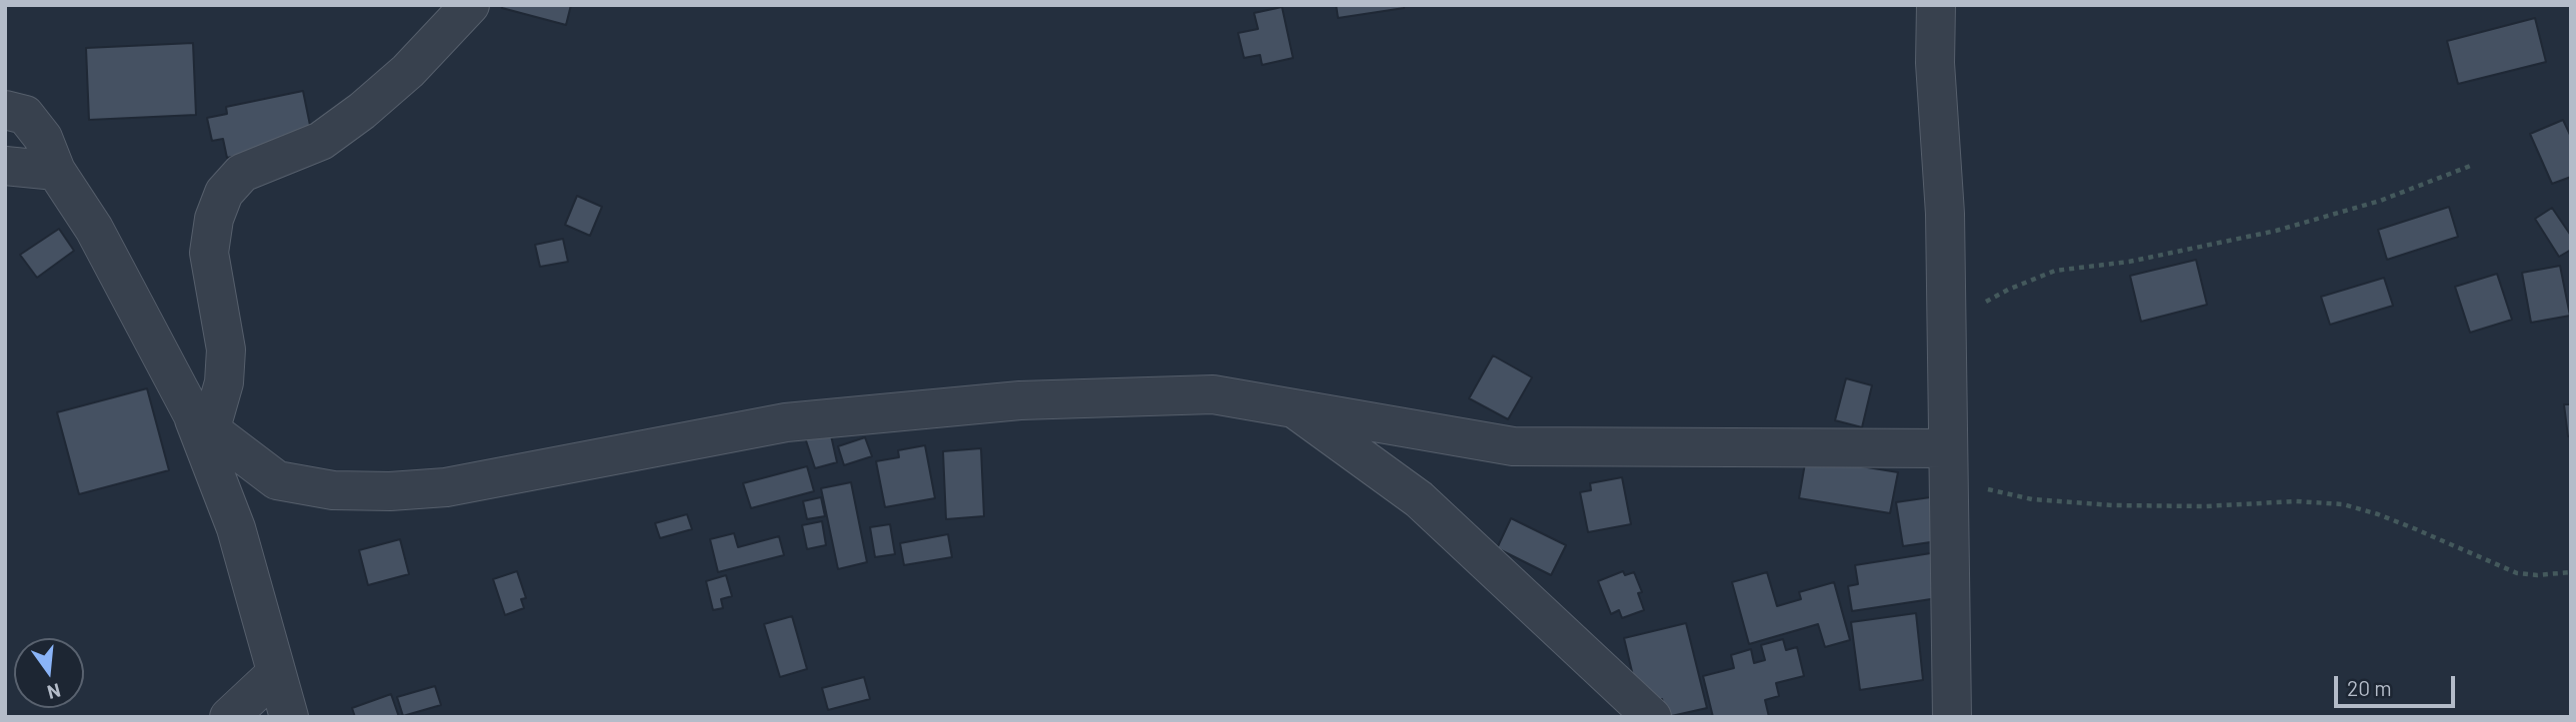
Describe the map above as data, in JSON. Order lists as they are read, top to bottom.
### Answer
{
  "scale_bar": "20 m",
  "north": "bottom"
}
